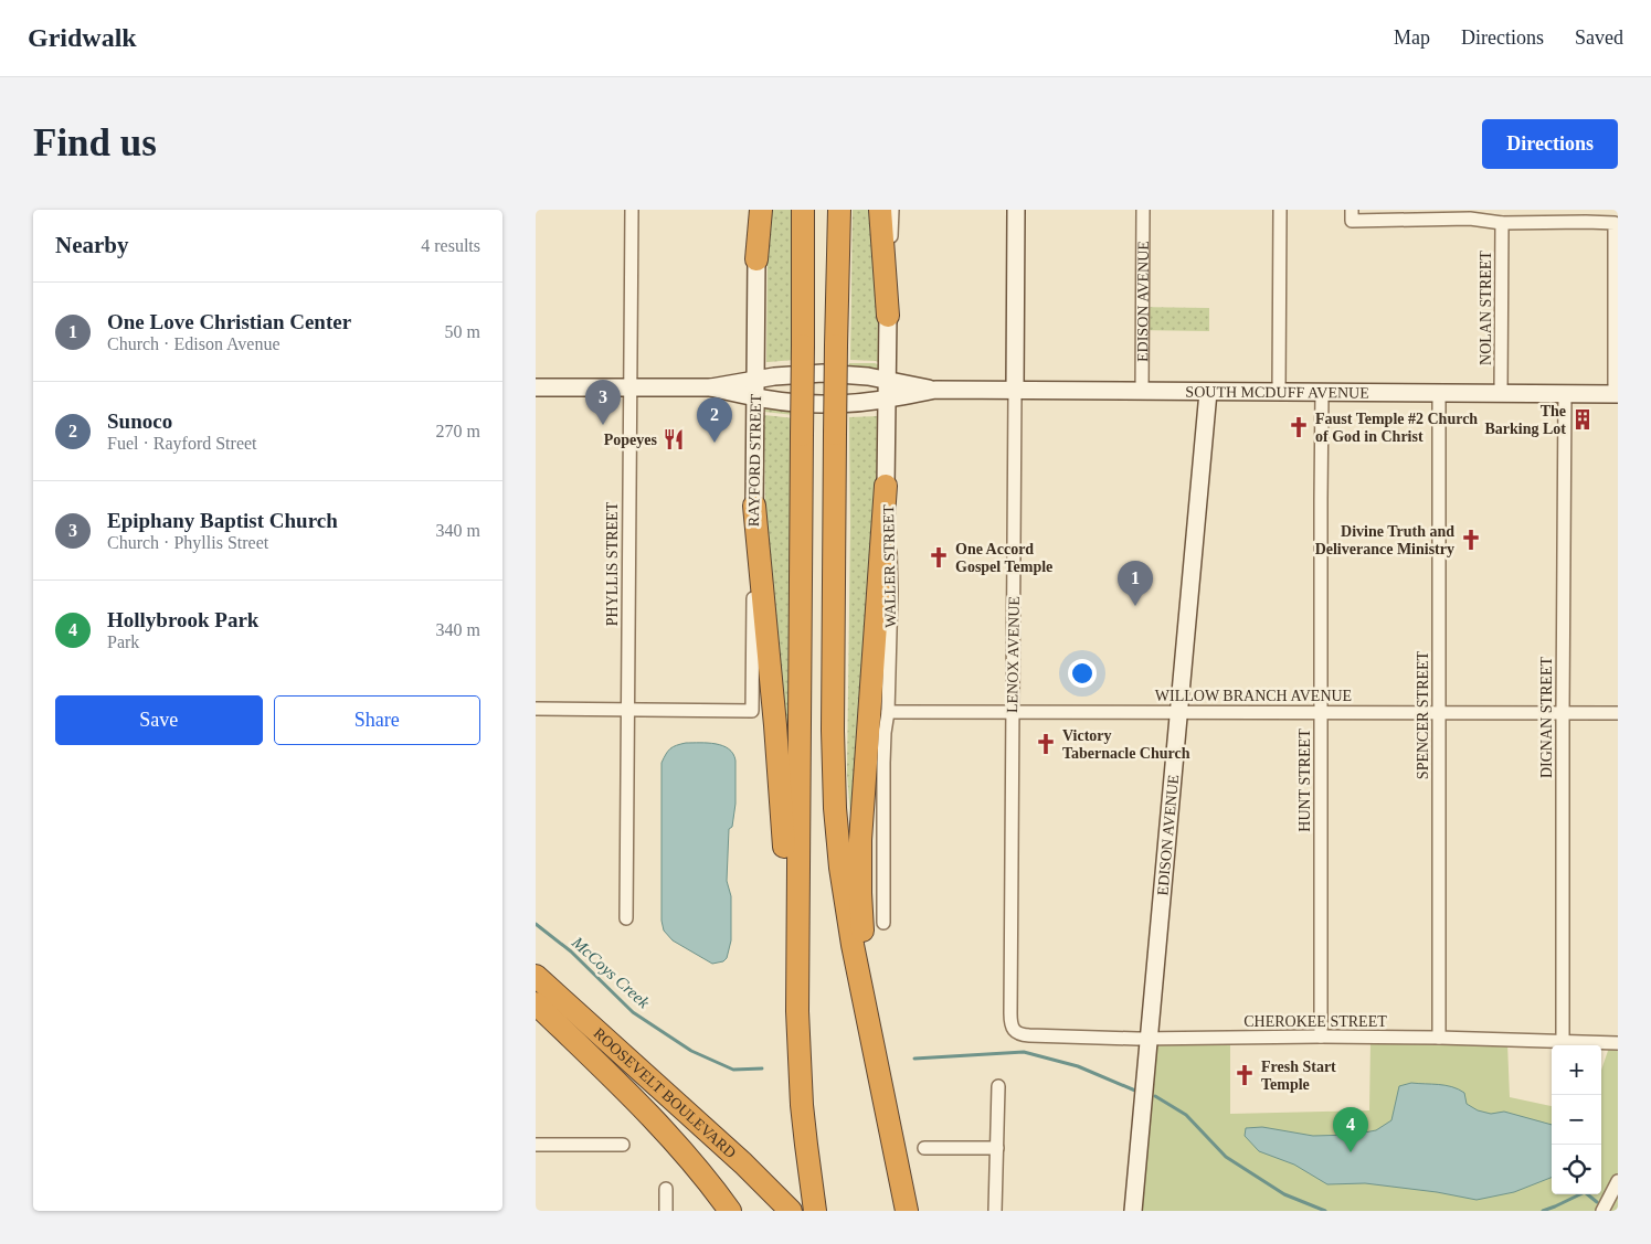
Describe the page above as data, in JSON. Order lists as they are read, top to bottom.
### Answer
{
  "streets": {
    "highway": ["ROOSEVELT BOULEVARD"],
    "main road": [
      "EDISON AVENUE",
      "SOUTH MCDUFF AVENUE",
      "RAYFORD STREET",
      "WALLER STREET",
      "LENOX AVENUE"
    ],
    "street": [
      "NOLAN STREET",
      "PHYLLIS STREET",
      "WILLOW BRANCH AVENUE",
      "SPENCER STREET",
      "DIGNAN STREET",
      "HUNT STREET",
      "CHEROKEE STREET"
    ]
  },
  "crossings": [
    ["EDISON AVENUE", "SOUTH MCDUFF AVENUE"],
    ["EDISON AVENUE", "WILLOW BRANCH AVENUE"],
    ["EDISON AVENUE", "CHEROKEE STREET"],
    ["NOLAN STREET", "SOUTH MCDUFF AVENUE"],
    ["SOUTH MCDUFF AVENUE", "RAYFORD STREET"],
    ["SOUTH MCDUFF AVENUE", "PHYLLIS STREET"],
    ["SOUTH MCDUFF AVENUE", "WALLER STREET"],
    ["SOUTH MCDUFF AVENUE", "LENOX AVENUE"],
    ["SOUTH MCDUFF AVENUE", "SPENCER STREET"],
    ["SOUTH MCDUFF AVENUE", "DIGNAN STREET"],
    ["SOUTH MCDUFF AVENUE", "HUNT STREET"],
    ["RAYFORD STREET", "PHYLLIS STREET"],
    ["WALLER STREET", "WILLOW BRANCH AVENUE"],
    ["LENOX AVENUE", "WILLOW BRANCH AVENUE"],
    ["LENOX AVENUE", "CHEROKEE STREET"],
    ["WILLOW BRANCH AVENUE", "SPENCER STREET"],
    ["WILLOW BRANCH AVENUE", "DIGNAN STREET"],
    ["WILLOW BRANCH AVENUE", "HUNT STREET"],
    ["SPENCER STREET", "CHEROKEE STREET"],
    ["DIGNAN STREET", "CHEROKEE STREET"],
    ["HUNT STREET", "CHEROKEE STREET"]
  ],
  "water": ["McCoys Creek"],
  "places": {
    "building": ["The Barking Lot"],
    "church": [
      "Faust Temple #2 Church of God in Christ",
      "Divine Truth and Deliverance Ministry",
      "One Accord Gospel Temple",
      "Victory Tabernacle Church",
      "Fresh Start Temple"
    ],
    "restaurant": ["Popeyes"]
  },
  "page": {
    "header": "Gridwalk",
    "nav": ["Map", "Directions", "Saved"],
    "buttons": [
      "Directions",
      ["Save", "Share"]
    ],
    "title": "Find us",
    "heading": ["Nearby", "4 results"],
    "list": [
      {
        "mark": "1",
        "name": "One Love Christian Center",
        "note": "Church · Edison Avenue",
        "value": "50 m"
      },
      {
        "mark": "2",
        "name": "Sunoco",
        "note": "Fuel · Rayford Street",
        "value": "270 m"
      },
      {
        "mark": "3",
        "name": "Epiphany Baptist Church",
        "note": "Church · Phyllis Street",
        "value": "340 m"
      },
      {
        "mark": "4",
        "name": "Hollybrook Park",
        "note": "Park",
        "value": "340 m"
      }
    ],
    "pins": [
      "3",
      "2",
      "1",
      "4"
    ],
    "map_buttons": ["+", "−"]
  }
}
